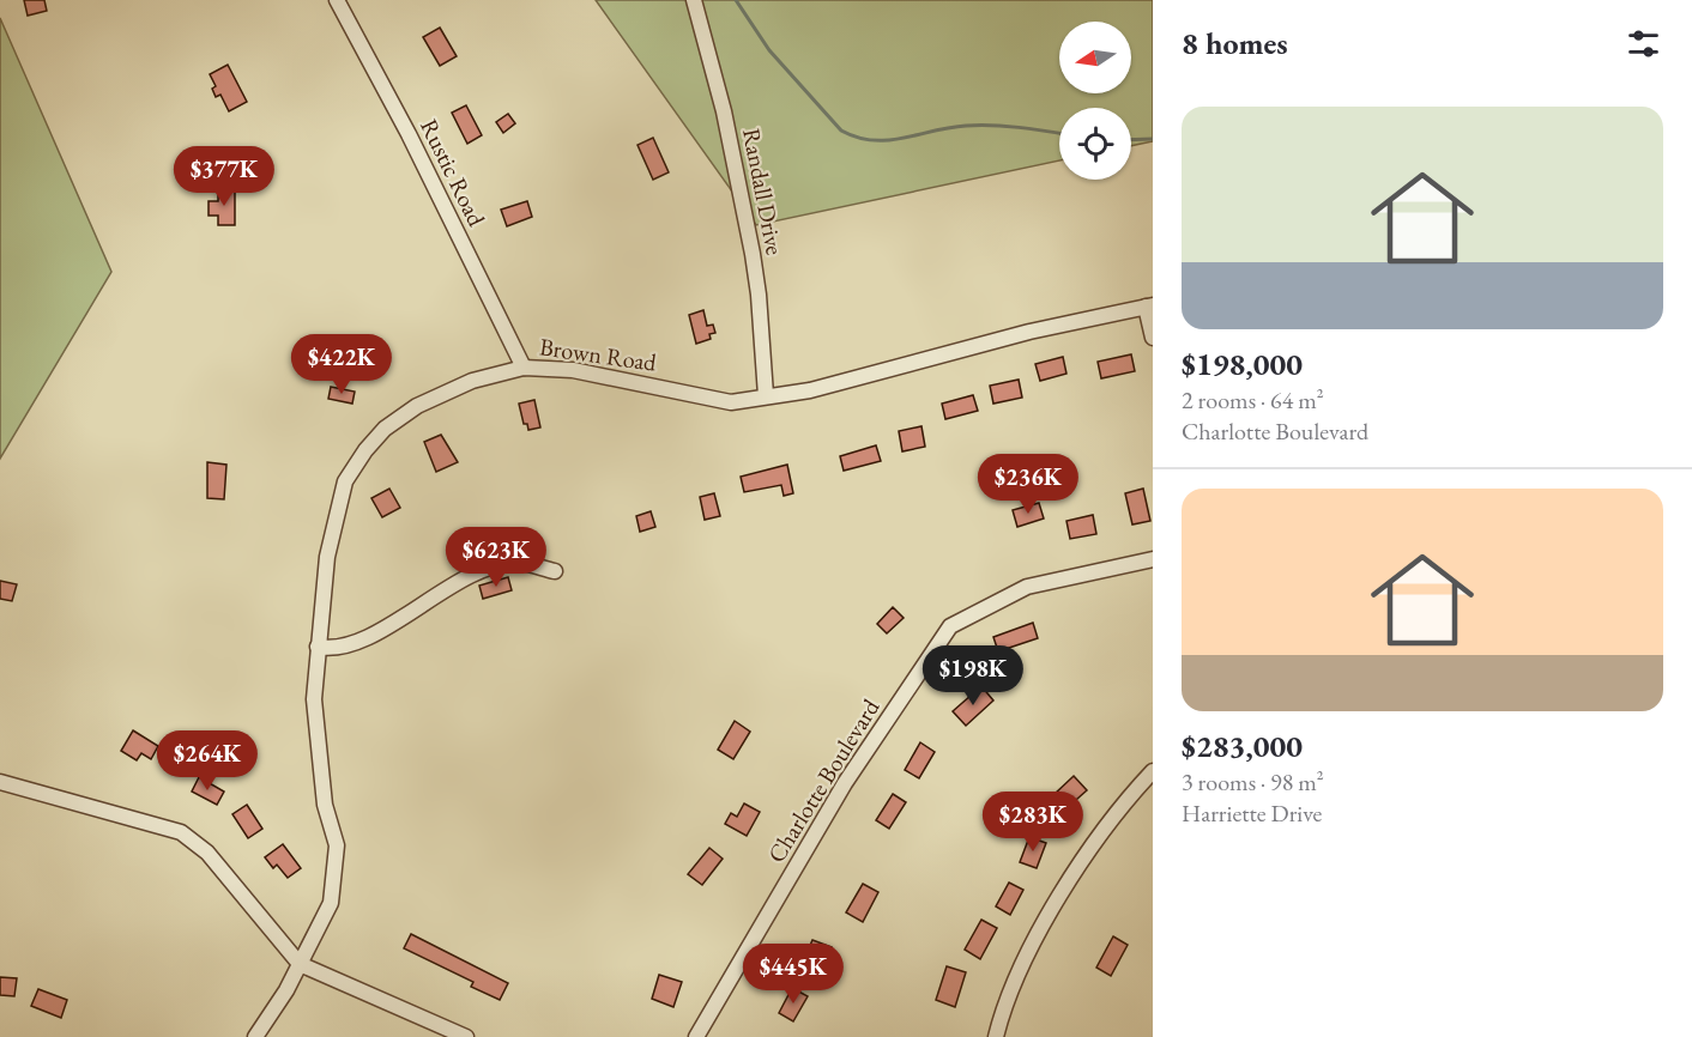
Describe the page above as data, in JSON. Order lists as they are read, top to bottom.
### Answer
{
  "streets": {
    "street": [
      "Rustic Road",
      "Randall Drive",
      "Brown Road",
      "Charlotte Boulevard"
    ]
  },
  "crossings": [
    ["Rustic Road", "Brown Road"],
    ["Randall Drive", "Brown Road"]
  ],
  "north": "left",
  "page": {
    "heading": "8 homes",
    "list": [
      {
        "name": "$198,000",
        "note": "2 rooms · 64 m² · Charlotte Boulevard"
      },
      {
        "name": "$283,000",
        "note": "3 rooms · 98 m² · Harriette Drive"
      }
    ],
    "price": [
      "$377K",
      "$422K",
      "$236K",
      "$623K",
      "$198K",
      "$264K",
      "$283K",
      "$445K"
    ]
  }
}
